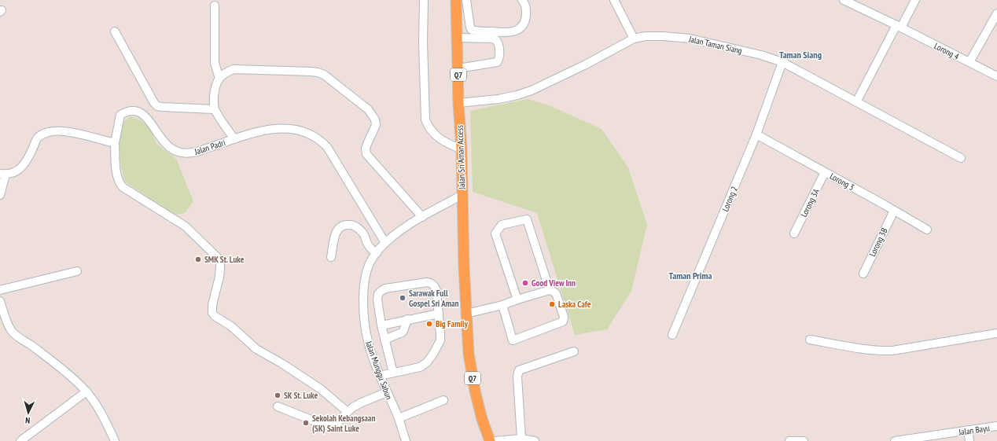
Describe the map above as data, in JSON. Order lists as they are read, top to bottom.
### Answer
{
  "streets": {
    "main road": ["Q7", "Jalan Sri Aman Access"],
    "street": [
      "Jalan Taman Siang",
      "Lorong 4",
      "Jalan Padri",
      "Lorong 3",
      "Lorong 2",
      "Lorong 3A",
      "Lorong 3B",
      "Jalan Munggu Sabun",
      "Jalan Bayu"
    ]
  },
  "crossings": [
    ["Jalan Taman Siang", "Jalan Sri Aman Access"],
    ["Jalan Taman Siang", "Lorong 2"],
    ["Q7", "Jalan Sri Aman Access"],
    ["Jalan Padri", "Jalan Munggu Sabun"],
    ["Jalan Sri Aman Access", "Jalan Munggu Sabun"],
    ["Lorong 3", "Lorong 2"],
    ["Lorong 3", "Lorong 3A"],
    ["Lorong 3", "Lorong 3B"]
  ],
  "districts": ["Taman Siang", "Taman Prima"],
  "places": [
    "SMK St. Luke",
    "Good View Inn",
    "Sarawak Full Gospel Sri Aman",
    "Laska Cafe",
    "Big Family",
    "SK St. Luke",
    "Sekolah Kebangsaan (SK) Saint Luke"
  ],
  "north": "bottom"
}
